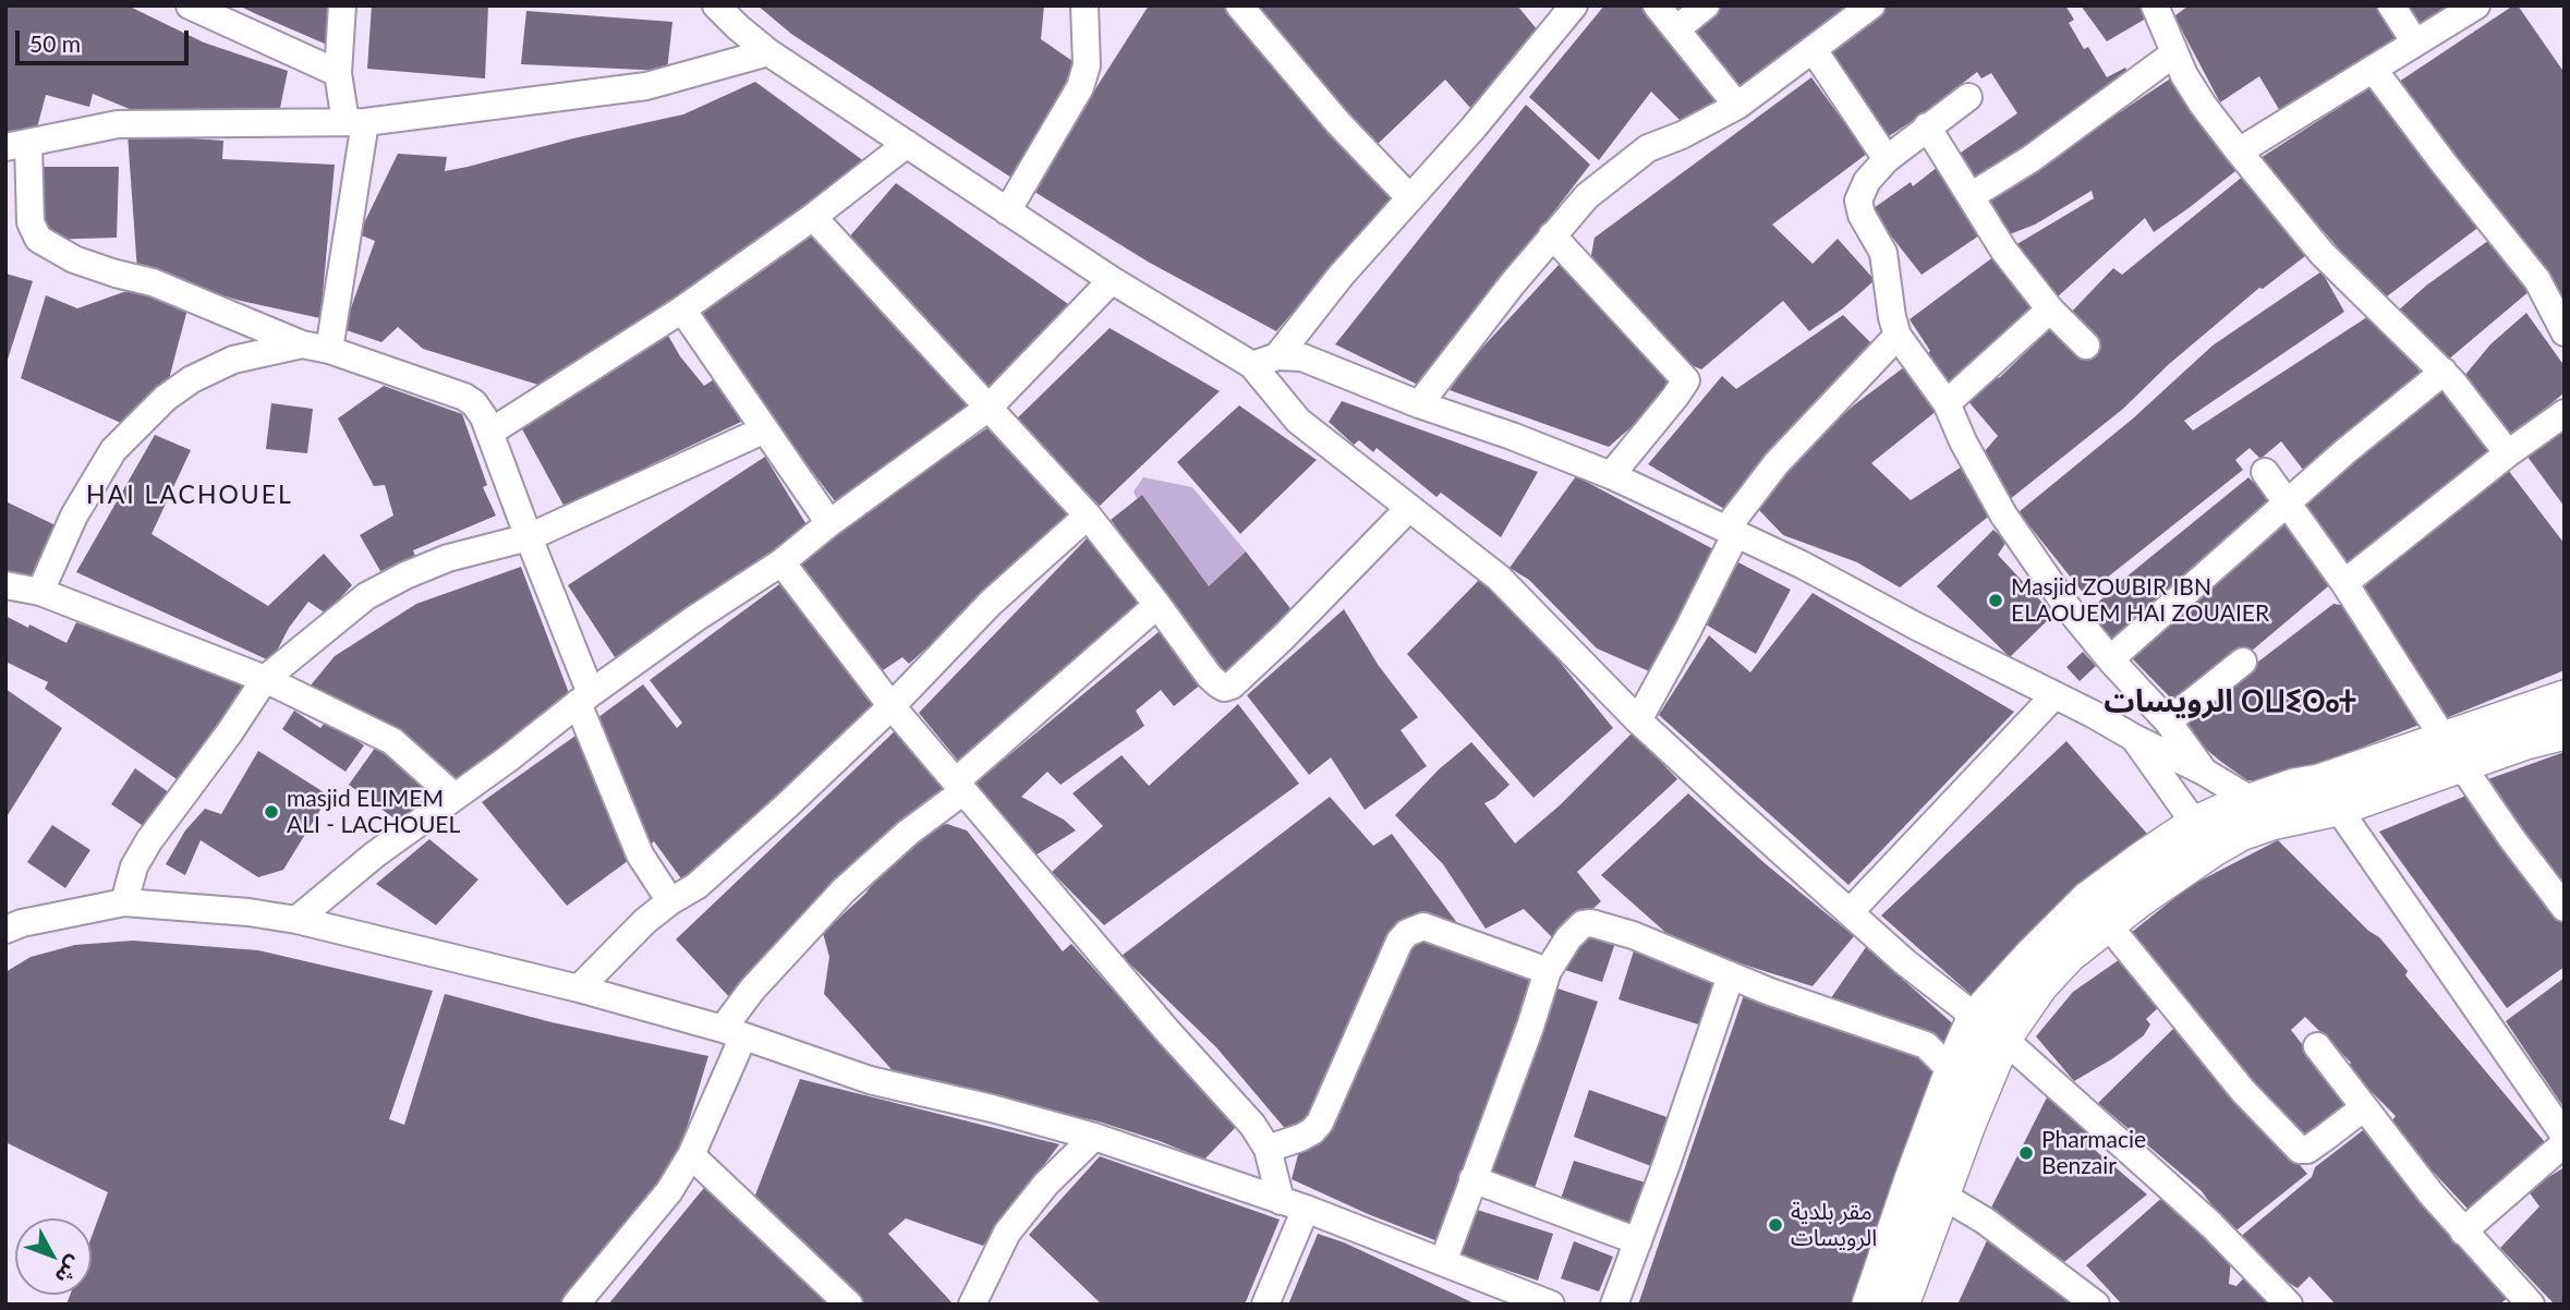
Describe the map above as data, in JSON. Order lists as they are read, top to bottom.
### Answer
{
  "districts": ["HAI LACHOUEL", "الرويسات ⵔⵡⵉⵙⴰⵜ"],
  "places": [
    "Masjid ZOUBIR IBN ELAOUEM HAI ZOUAIER",
    "masjid ELIMEM ALI - LACHOUEL",
    "Pharmacie Benzair",
    "مقر بلدية الرويسات"
  ],
  "scale_bar": "50 m",
  "north": "bottom right"
}
